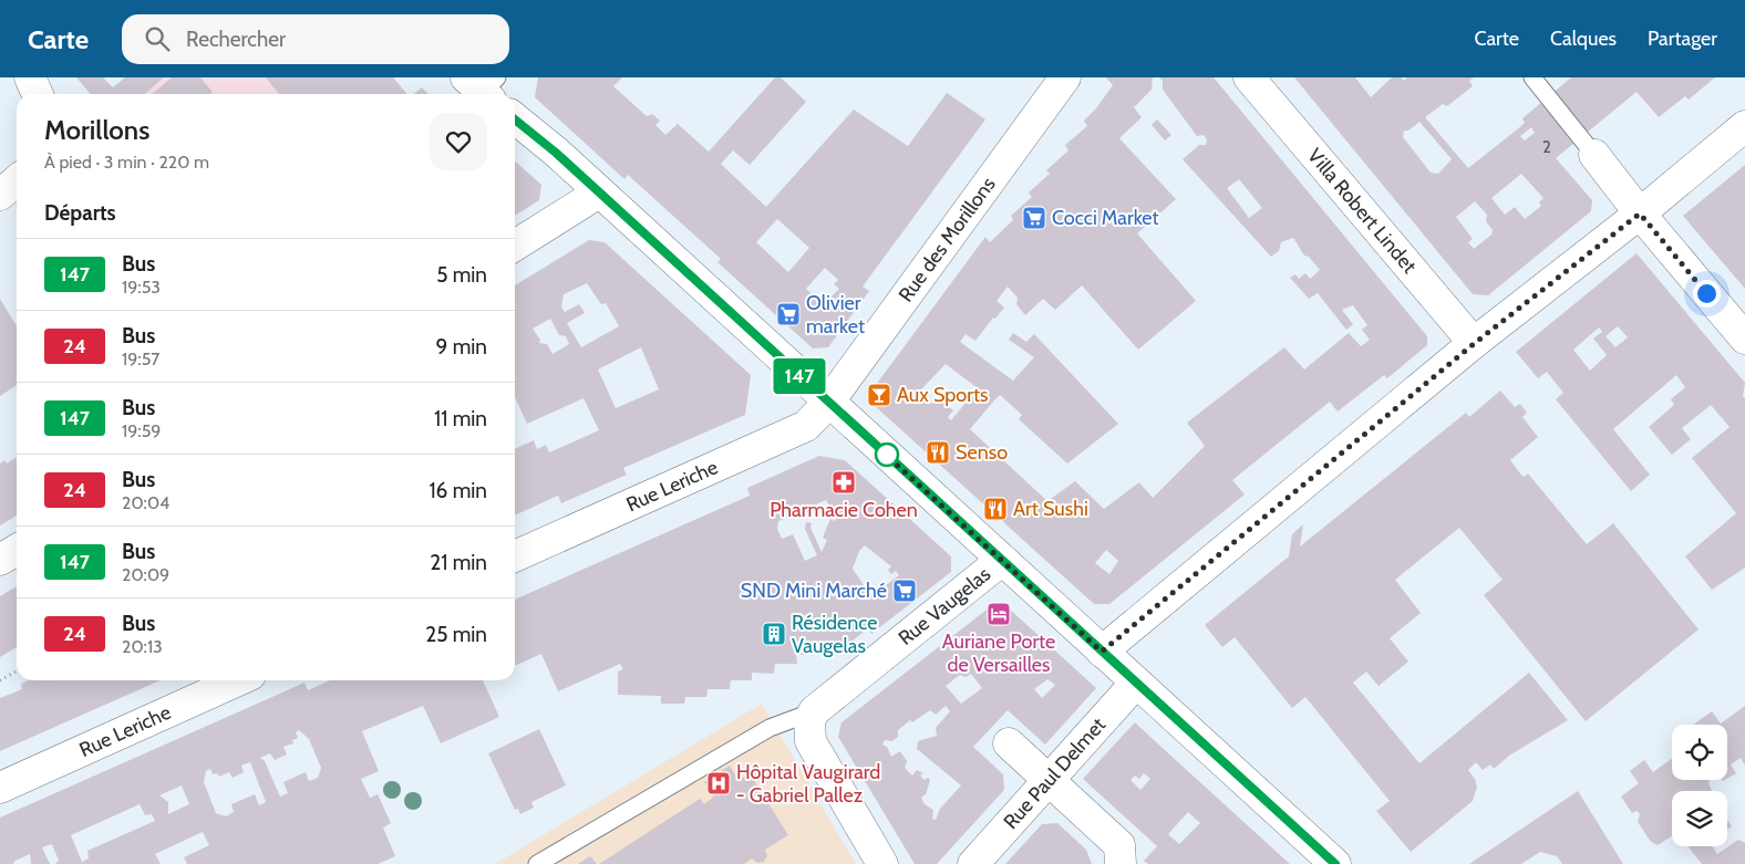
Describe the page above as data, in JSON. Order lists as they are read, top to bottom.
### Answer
{
  "streets": {
    "street": [
      "Villa Robert Lindet",
      "Rue des Morillons",
      "Rue Leriche",
      "Rue Vaugelas",
      "Rue Paul Delmet"
    ]
  },
  "crossings": [
    ["Rue des Morillons", "Rue Leriche"]
  ],
  "places": {
    "supermarket": ["Cocci Market", "Olivier market", "SND Mini Marché"],
    "bar": ["Aux Sports"],
    "restaurant": ["Senso", "Art Sushi"],
    "pharmacy": ["Pharmacie Cohen"],
    "hotel": ["Auriane Porte de Versailles"],
    "building": ["Résidence Vaugelas"],
    "hospital": ["Hôpital Vaugirard - Gabriel Pallez"]
  },
  "lines": ["bus line 147"],
  "house_numbers": ["2"],
  "page": {
    "header": "Carte",
    "search": "Rechercher",
    "nav": ["Carte", "Calques", "Partager"],
    "on_map": "147",
    "heading": [
      ["Morillons", "À pied · 3 min · 220 m"],
      "Départs"
    ],
    "list": [
      {
        "mark": "147",
        "name": "Bus",
        "note": "19:53",
        "value": "5 min"
      },
      {
        "mark": "24",
        "name": "Bus",
        "note": "19:57",
        "value": "9 min"
      },
      {
        "mark": "147",
        "name": "Bus",
        "note": "19:59",
        "value": "11 min"
      },
      {
        "mark": "24",
        "name": "Bus",
        "note": "20:04",
        "value": "16 min"
      },
      {
        "mark": "147",
        "name": "Bus",
        "note": "20:09",
        "value": "21 min"
      },
      {
        "mark": "24",
        "name": "Bus",
        "note": "20:13",
        "value": "25 min"
      }
    ]
  }
}
